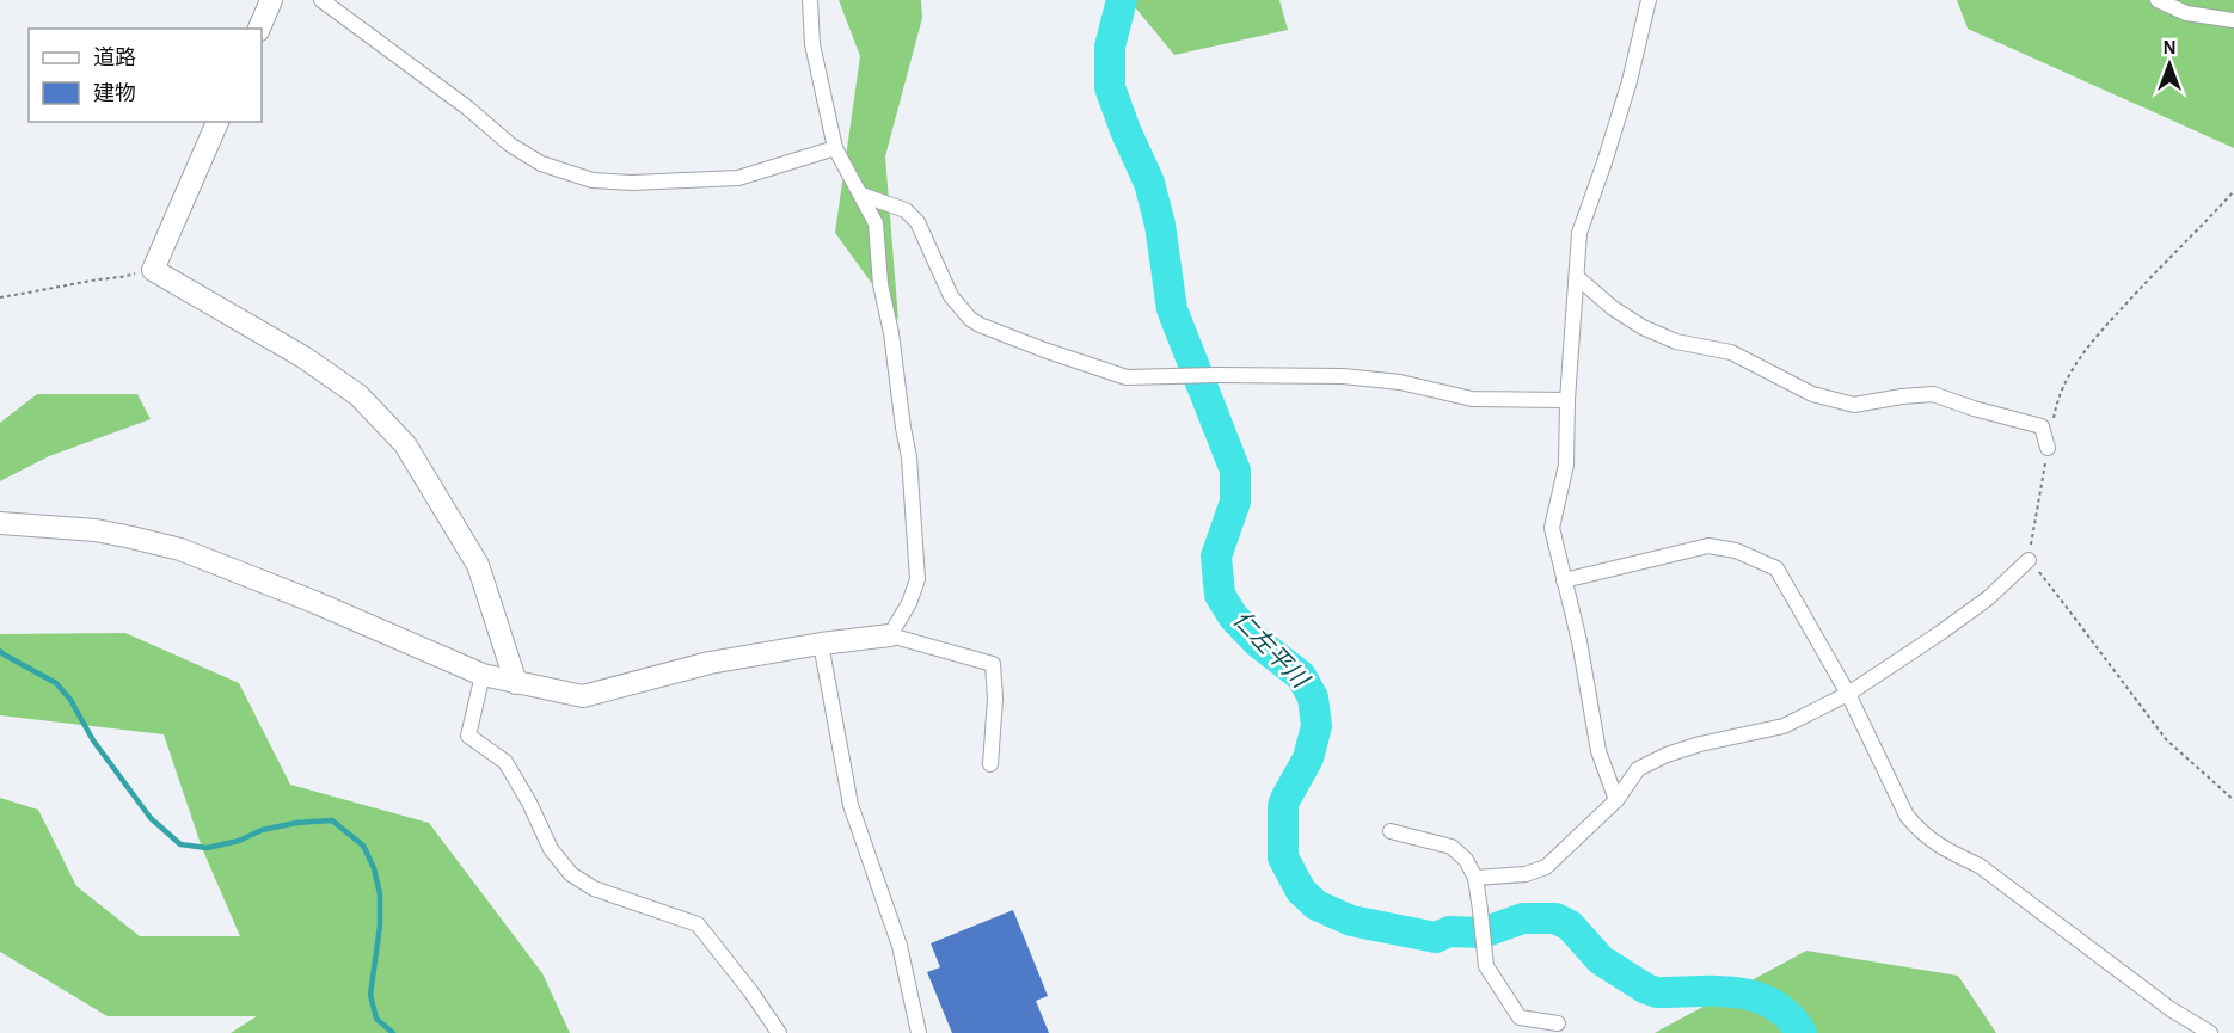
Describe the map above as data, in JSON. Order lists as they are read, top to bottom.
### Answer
{
  "water": ["仁左平川"],
  "legend": ["道路", "建物"],
  "north": "top"
}
